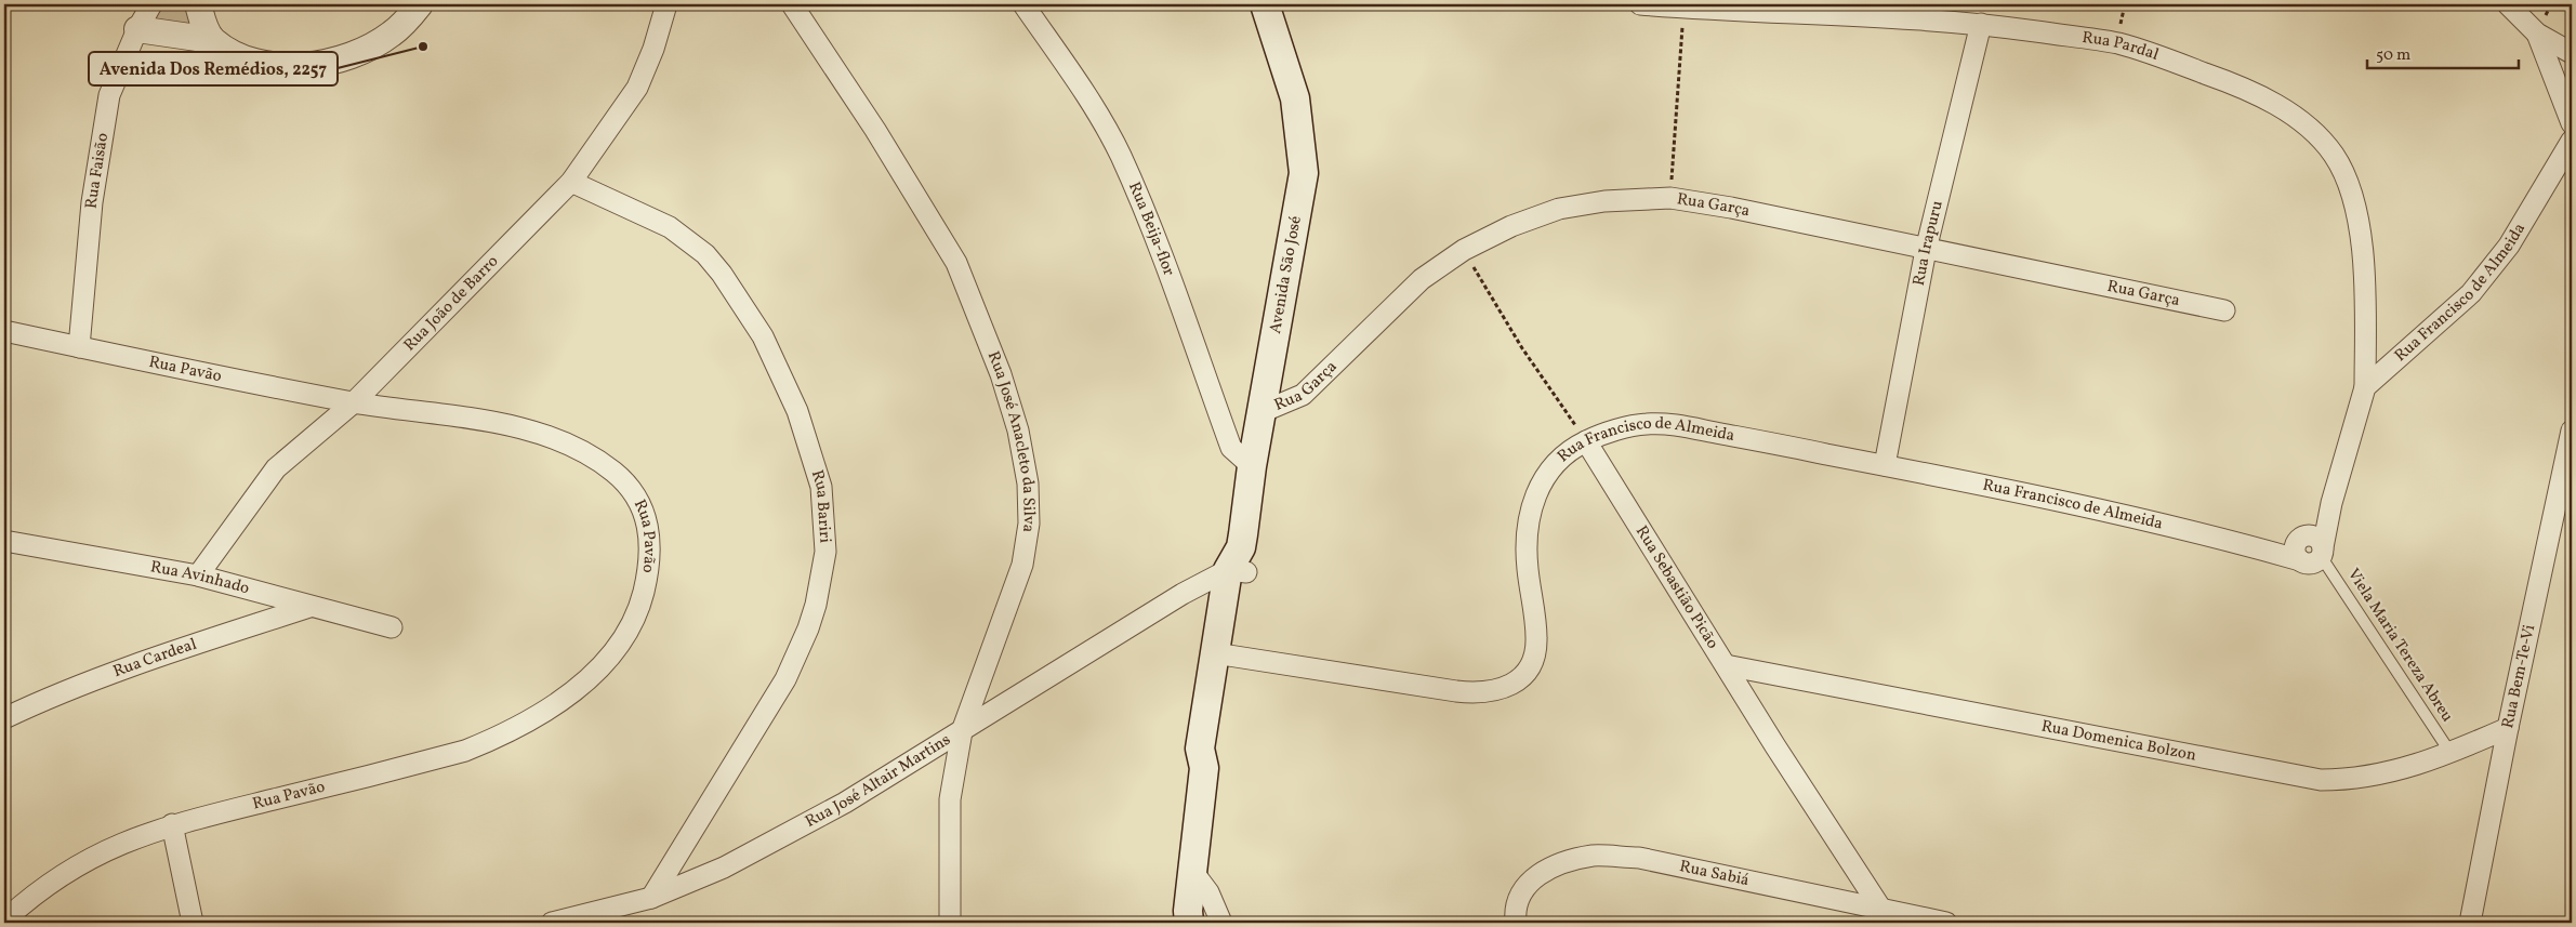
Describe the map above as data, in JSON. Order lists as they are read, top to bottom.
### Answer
{
  "streets": {
    "main road": ["Avenida São José"],
    "street": [
      "Rua Pardal",
      "Rua Faisão",
      "Rua Garça",
      "Rua Beija-flor",
      "Rua Irapuru",
      "Rua Francisco de Almeida",
      "Rua João de Barro",
      "Rua Pavão",
      "Rua José Anacleto da Silva",
      "Rua Bariri",
      "Rua Avinhado",
      "Rua Sebastião Picão",
      "Rua Cardeal",
      "Rua Bem-Te-Vi",
      "Rua Domenica Bolzon",
      "Rua José Altair Martins",
      "Rua Sabiá"
    ],
    "lane": ["Viela Maria Tereza Abreu"]
  },
  "crossings": [
    ["Rua Pardal", "Rua Irapuru"],
    ["Rua Pardal", "Rua Francisco de Almeida"],
    ["Rua Faisão", "Rua Pavão"],
    ["Rua Garça", "Rua Irapuru"],
    ["Rua Garça", "Avenida São José"],
    ["Rua Beija-flor", "Avenida São José"],
    ["Rua Irapuru", "Rua Francisco de Almeida"],
    ["Avenida São José", "Rua Francisco de Almeida"],
    ["Avenida São José", "Rua José Altair Martins"],
    ["Rua Francisco de Almeida", "Rua Sebastião Picão"],
    ["Rua João de Barro", "Rua Pavão"],
    ["Rua João de Barro", "Rua Bariri"],
    ["Rua João de Barro", "Rua Avinhado"],
    ["Rua José Anacleto da Silva", "Rua José Altair Martins"],
    ["Rua Bariri", "Rua José Altair Martins"],
    ["Rua Avinhado", "Rua Cardeal"],
    ["Rua Sebastião Picão", "Rua Domenica Bolzon"],
    ["Rua Sebastião Picão", "Rua Sabiá"],
    ["Viela Maria Tereza Abreu", "Rua Domenica Bolzon"],
    ["Rua Bem-Te-Vi", "Rua Domenica Bolzon"]
  ],
  "places": ["Avenida Dos Remédios, 2257"],
  "scale_bar": "50 m"
}
